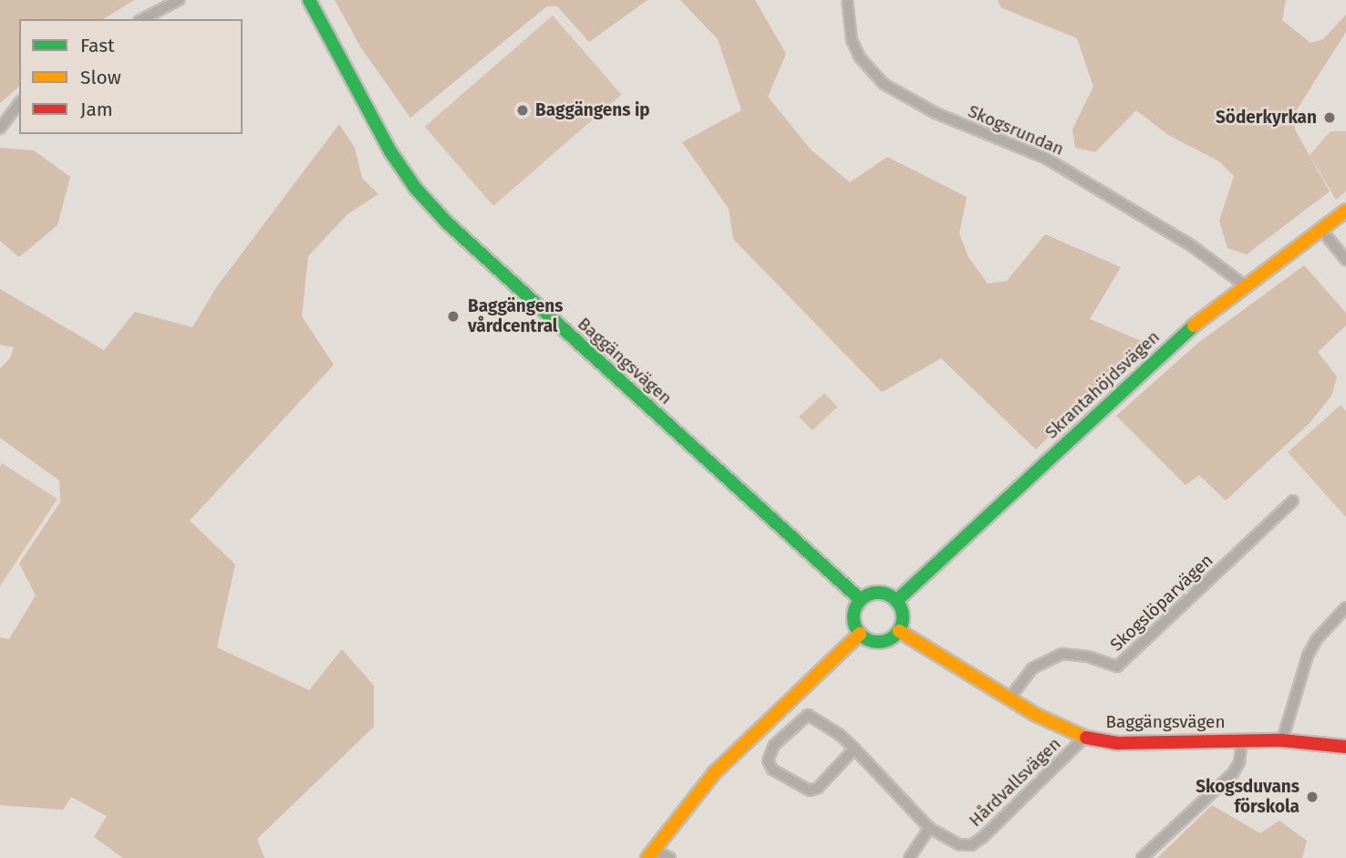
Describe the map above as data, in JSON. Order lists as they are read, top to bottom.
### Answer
{
  "streets": {
    "street": [
      "Skogsrundan",
      "Baggängsvägen",
      "Skrantahöjdsvägen",
      "Skogslöparvägen",
      "Hårdvallsvägen"
    ]
  },
  "crossings": [
    ["Skogsrundan", "Skrantahöjdsvägen"],
    ["Baggängsvägen", "Skrantahöjdsvägen"],
    ["Baggängsvägen", "Skogslöparvägen"],
    ["Baggängsvägen", "Hårdvallsvägen"]
  ],
  "places": [
    "Baggängens ip",
    "Söderkyrkan",
    "Baggängens vårdcentral",
    "Skogsduvans förskola"
  ],
  "legend": ["Fast", "Slow", "Jam"]
}
